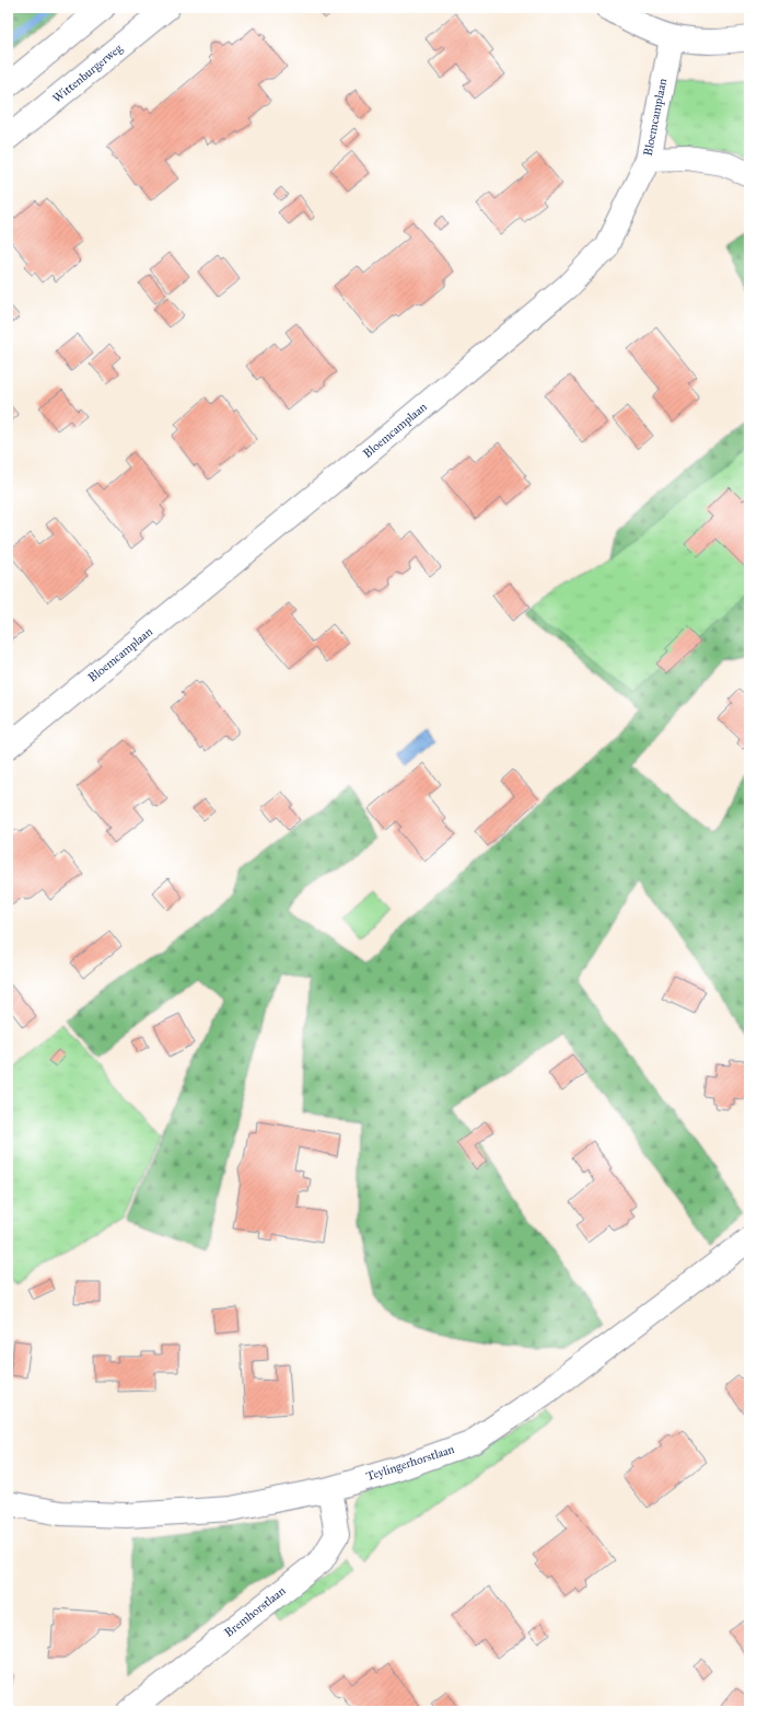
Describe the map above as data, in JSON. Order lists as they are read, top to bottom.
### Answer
{
  "streets": {
    "street": [
      "Wittenburgerweg",
      "Bloemcamplaan",
      "Teylingerhorstlaan",
      "Bremhorstlaan"
    ]
  },
  "crossings": [
    ["Teylingerhorstlaan", "Bremhorstlaan"]
  ]
}
